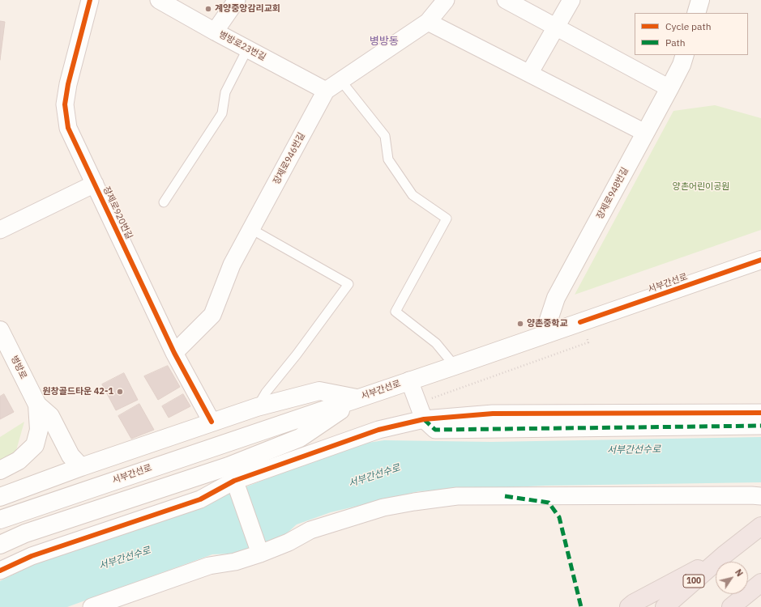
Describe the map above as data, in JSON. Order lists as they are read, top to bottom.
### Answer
{
  "streets": {
    "highway": ["100"],
    "street": [
      "병방로23번길",
      "장제로946번길",
      "장제로948번길",
      "장제로920번길",
      "서부간선로",
      "병방로"
    ]
  },
  "crossings": [
    ["병방로23번길", "장제로946번길"],
    ["장제로946번길", "장제로920번길"],
    ["장제로948번길", "서부간선로"]
  ],
  "districts": ["병방동"],
  "water": ["서부간선수로"],
  "parks": ["양촌어린이공원"],
  "places": ["계양중앙감리교회", "양촌중학교", "원창골드타운 42-1"],
  "legend": ["Cycle path", "Path"],
  "north": "top right"
}
